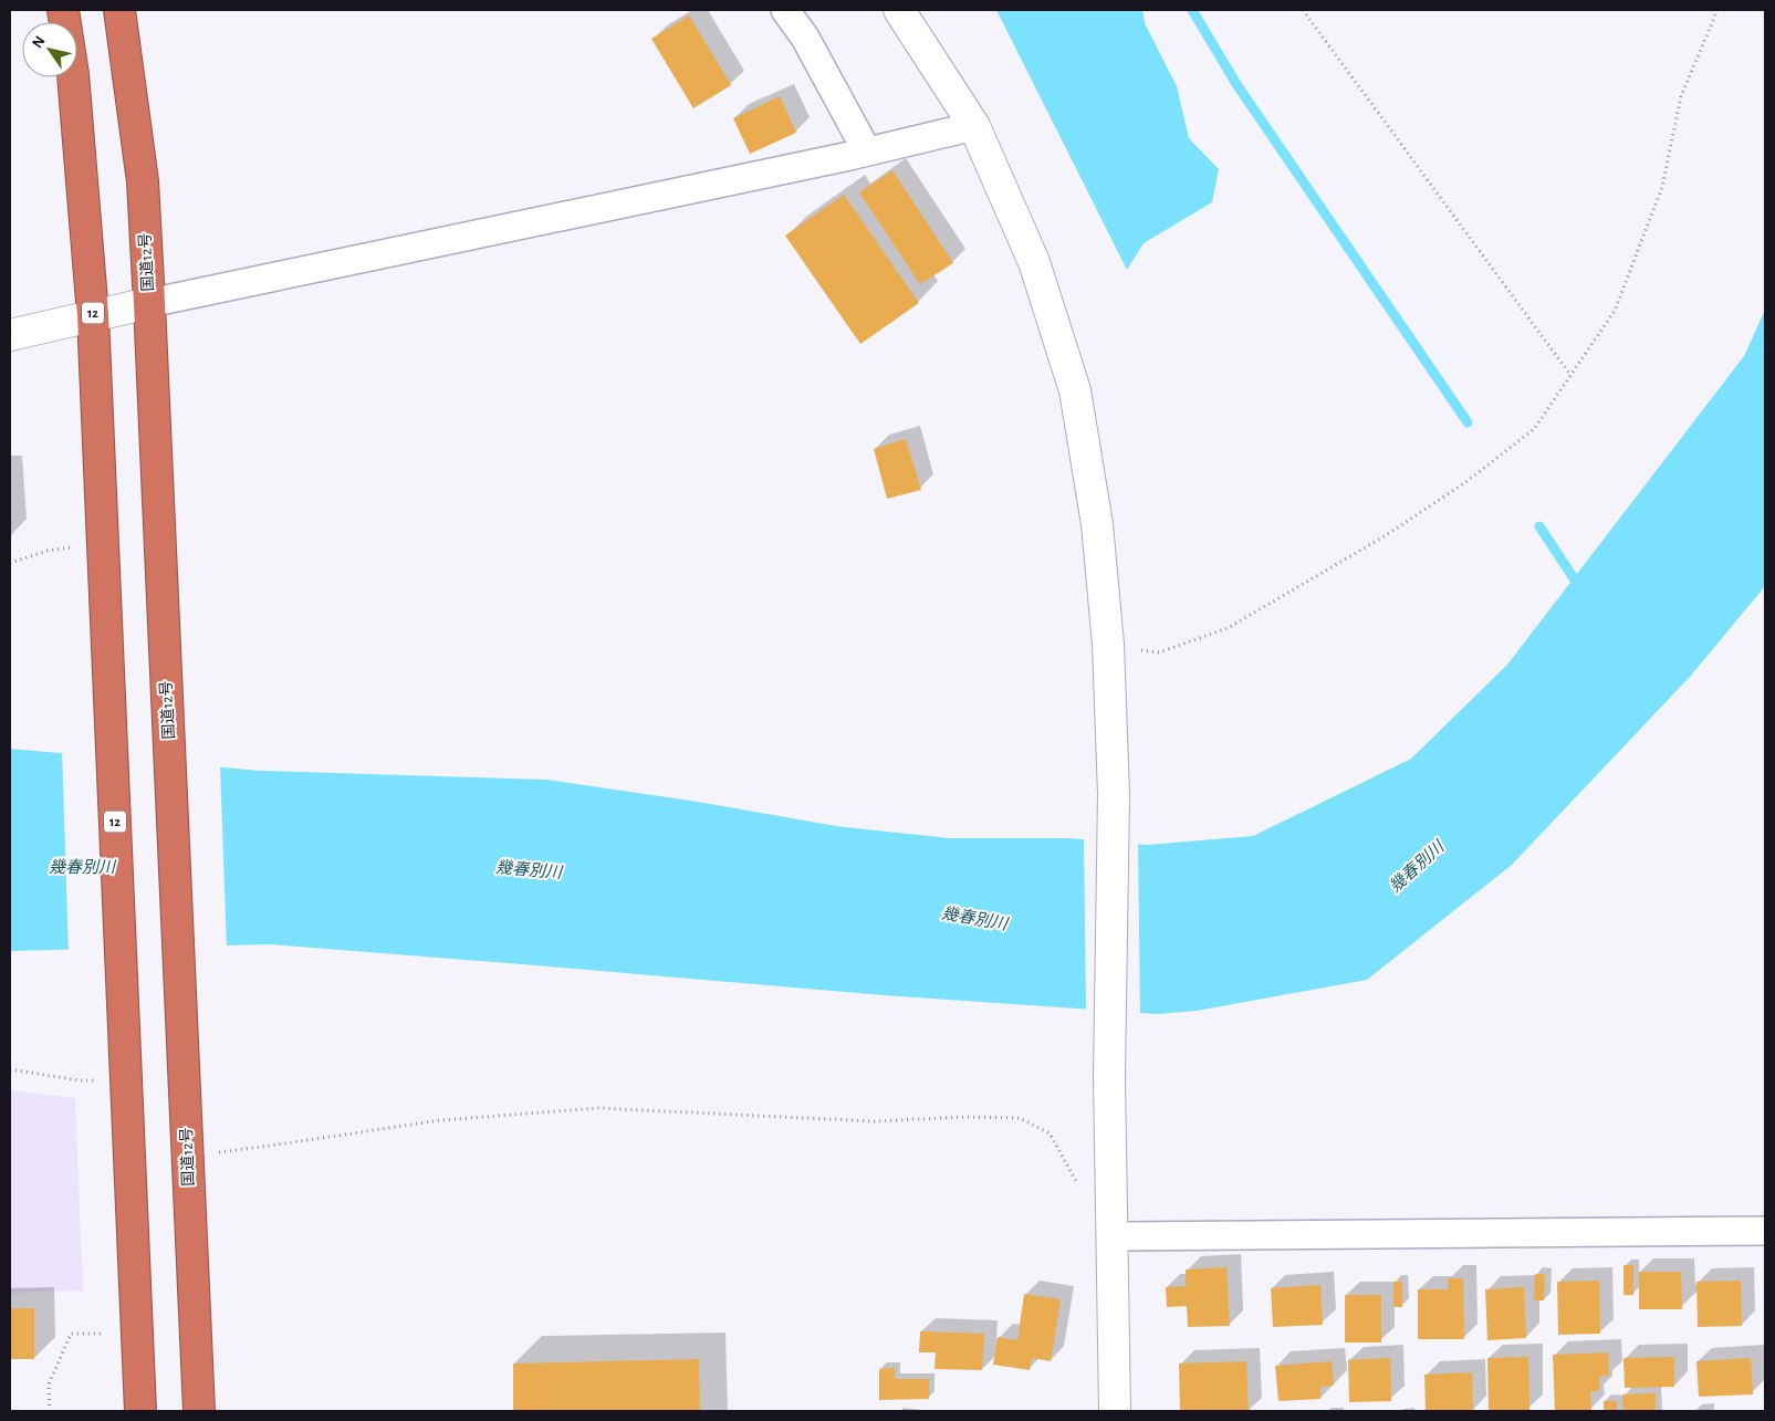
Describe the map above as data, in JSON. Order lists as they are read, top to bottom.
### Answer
{
  "streets": {
    "highway": ["国道12号", "12"]
  },
  "water": ["幾春別川"],
  "north": "top left"
}
